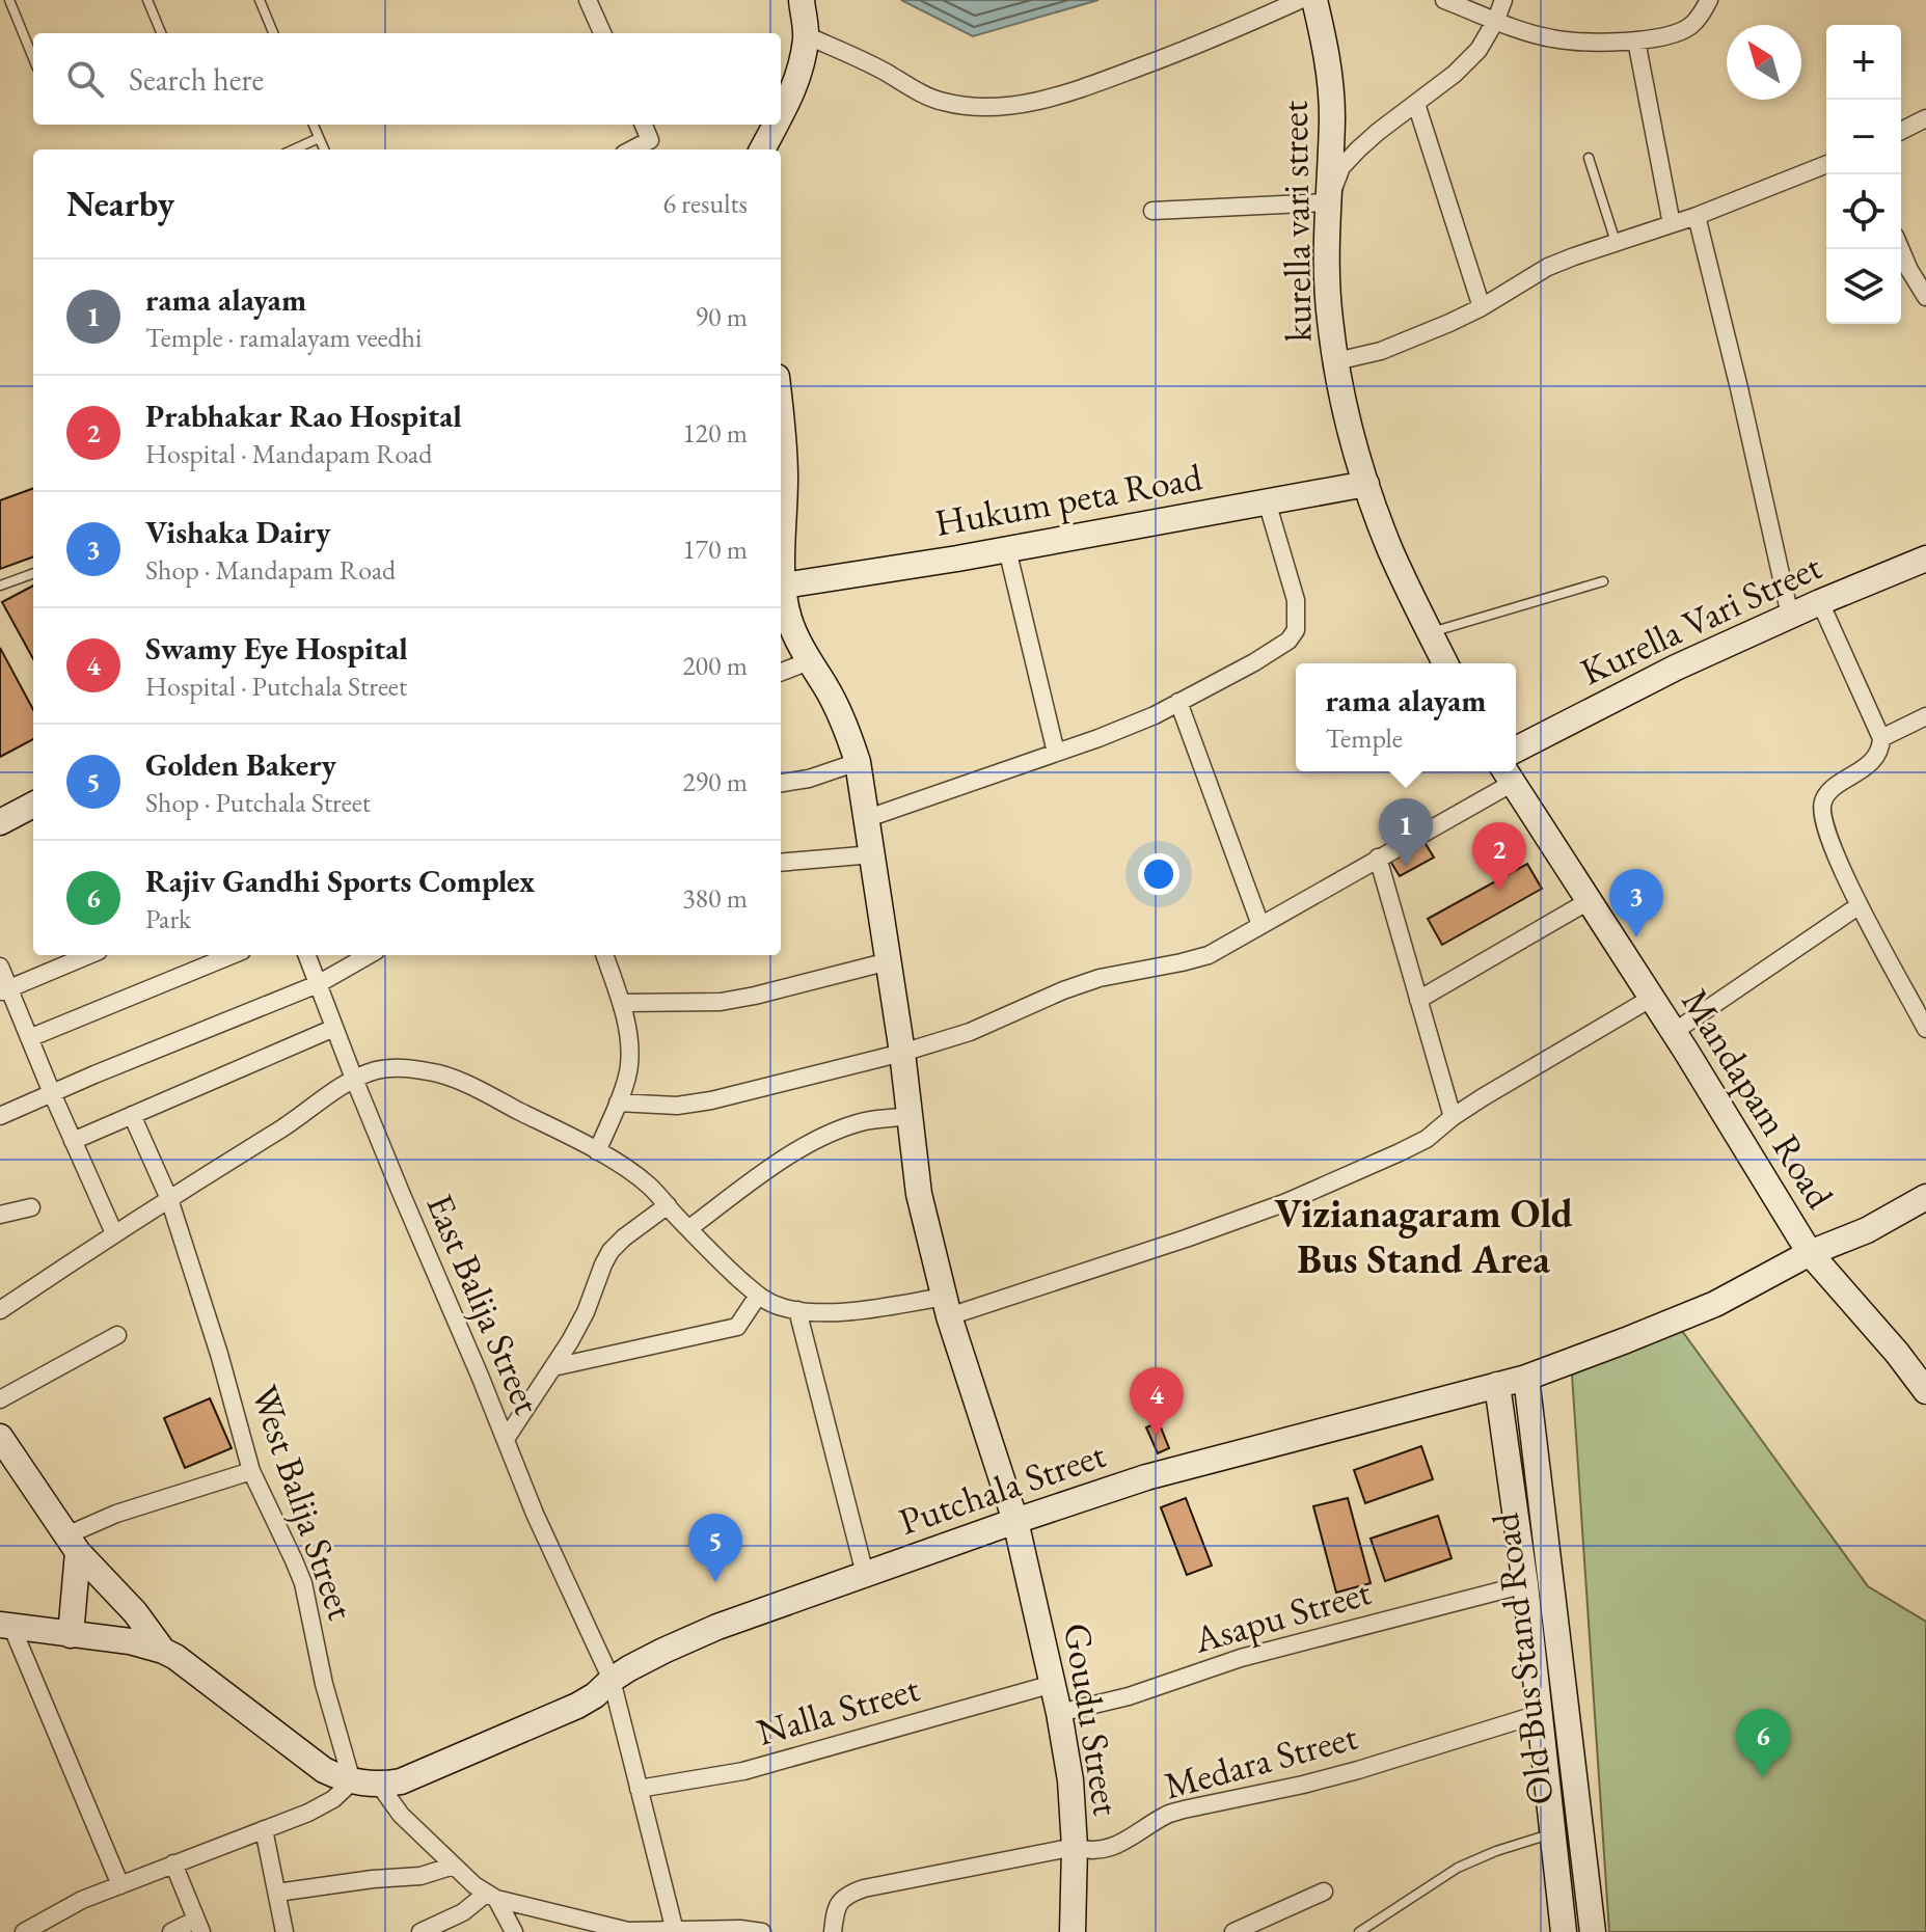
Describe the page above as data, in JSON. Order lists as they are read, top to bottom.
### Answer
{
  "streets": {
    "main road": [
      "kurella vari street",
      "Hukum peta Road",
      "Kurella Vari Street",
      "Mandapam Road",
      "Putchala Street",
      "Old Bus Stand Road",
      "Goudu Street"
    ],
    "street": [
      "East Balija Street",
      "West Balija Street",
      "Asapu Street",
      "Nalla Street",
      "Medara Street"
    ]
  },
  "crossings": [
    ["kurella vari street", "Hukum peta Road"],
    ["Mandapam Road", "Putchala Street"],
    ["Mandapam Road", "Old Bus Stand Road"],
    ["East Balija Street", "Putchala Street"],
    ["East Balija Street", "Nalla Street"],
    ["Putchala Street", "Old Bus Stand Road"],
    ["Putchala Street", "Goudu Street"],
    ["Asapu Street", "Old Bus Stand Road"],
    ["Asapu Street", "Goudu Street"],
    ["Old Bus Stand Road", "Medara Street"],
    ["Nalla Street", "Goudu Street"],
    ["Goudu Street", "Medara Street"]
  ],
  "districts": ["Vizianagaram Old Bus Stand Area"],
  "north": "top left",
  "page": {
    "map_buttons": ["+", "−"],
    "search": "Search here",
    "heading": ["Nearby", "6 results"],
    "list": [
      {
        "mark": "1",
        "name": "rama alayam",
        "note": "Temple · ramalayam veedhi",
        "value": "90 m"
      },
      {
        "mark": "2",
        "name": "Prabhakar Rao Hospital",
        "note": "Hospital · Mandapam Road",
        "value": "120 m"
      },
      {
        "mark": "3",
        "name": "Vishaka Dairy",
        "note": "Shop · Mandapam Road",
        "value": "170 m"
      },
      {
        "mark": "4",
        "name": "Swamy Eye Hospital",
        "note": "Hospital · Putchala Street",
        "value": "200 m"
      },
      {
        "mark": "5",
        "name": "Golden Bakery",
        "note": "Shop · Putchala Street",
        "value": "290 m"
      },
      {
        "mark": "6",
        "name": "Rajiv Gandhi Sports Complex",
        "note": "Park",
        "value": "380 m"
      }
    ],
    "popup": ["rama alayam", "Temple"],
    "pins": [
      "1",
      "2",
      "3",
      "4",
      "5",
      "6"
    ]
  }
}
